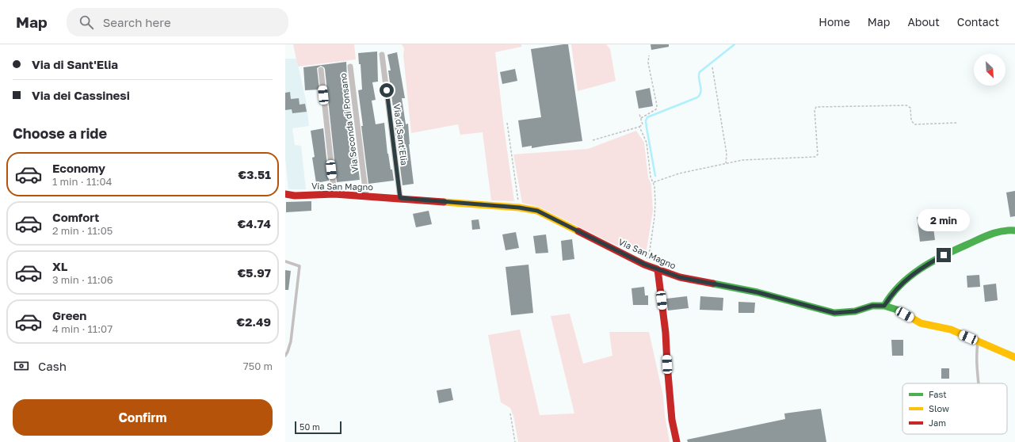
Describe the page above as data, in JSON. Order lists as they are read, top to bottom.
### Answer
{
  "streets": {
    "street": ["Via Seconda di Ponsano", "Via di Sant'Elia", "Via San Magno"]
  },
  "crossings": [
    ["Via Seconda di Ponsano", "Via San Magno"],
    ["Via di Sant'Elia", "Via San Magno"]
  ],
  "legend": ["Fast", "Slow", "Jam"],
  "scale_bar": "50 m",
  "north": "bottom right",
  "page": {
    "header": "Map",
    "search": "Search here",
    "nav": [
      "Home",
      "Map",
      "About",
      "Contact"
    ],
    "banner": ["Via di Sant'Elia", "Via dei Cassinesi"],
    "heading": "Choose a ride",
    "list": [
      {
        "name": "Economy",
        "note": "1 min · 11:04",
        "value": "€3.51"
      },
      {
        "name": "Comfort",
        "note": "2 min · 11:05",
        "value": "€4.74"
      },
      {
        "name": "XL",
        "note": "3 min · 11:06",
        "value": "€5.97"
      },
      {
        "name": "Green",
        "note": "4 min · 11:07",
        "value": "€2.49"
      }
    ],
    "bubble": "2 min",
    "pay": ["Cash", "750 m"],
    "buttons": "Confirm",
    "scale": "50 m"
  }
}
